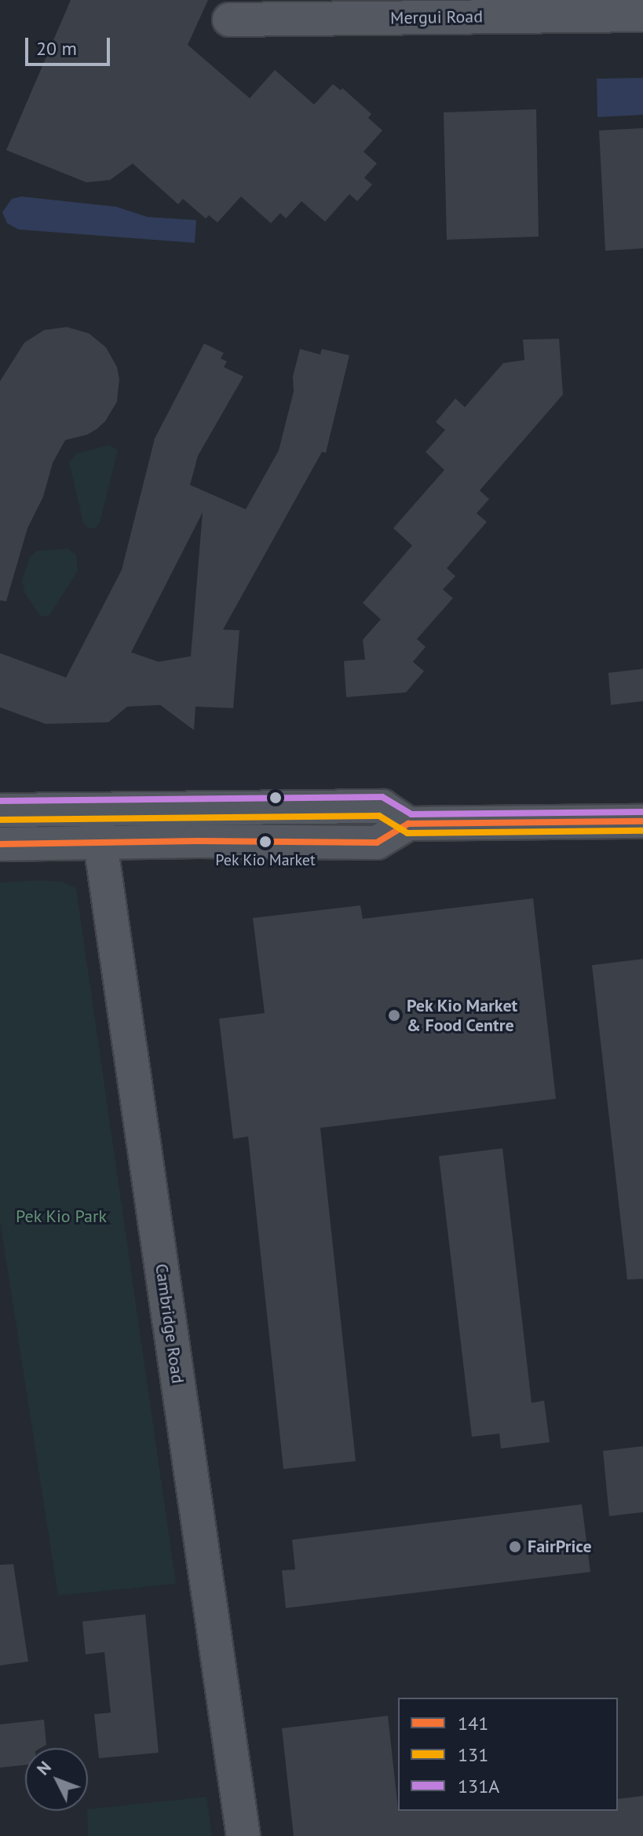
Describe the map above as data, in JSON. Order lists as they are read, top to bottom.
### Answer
{
  "streets": {
    "street": ["Mergui Road", "Cambridge Road"]
  },
  "parks": ["Pek Kio Park"],
  "places": ["Pek Kio Market", "Pek Kio Market & Food Centre", "FairPrice"],
  "lines": ["transit line 131A", "transit line 131", "transit line 141"],
  "legend": ["141", "131", "131A"],
  "scale_bar": "20 m",
  "north": "top left"
}
